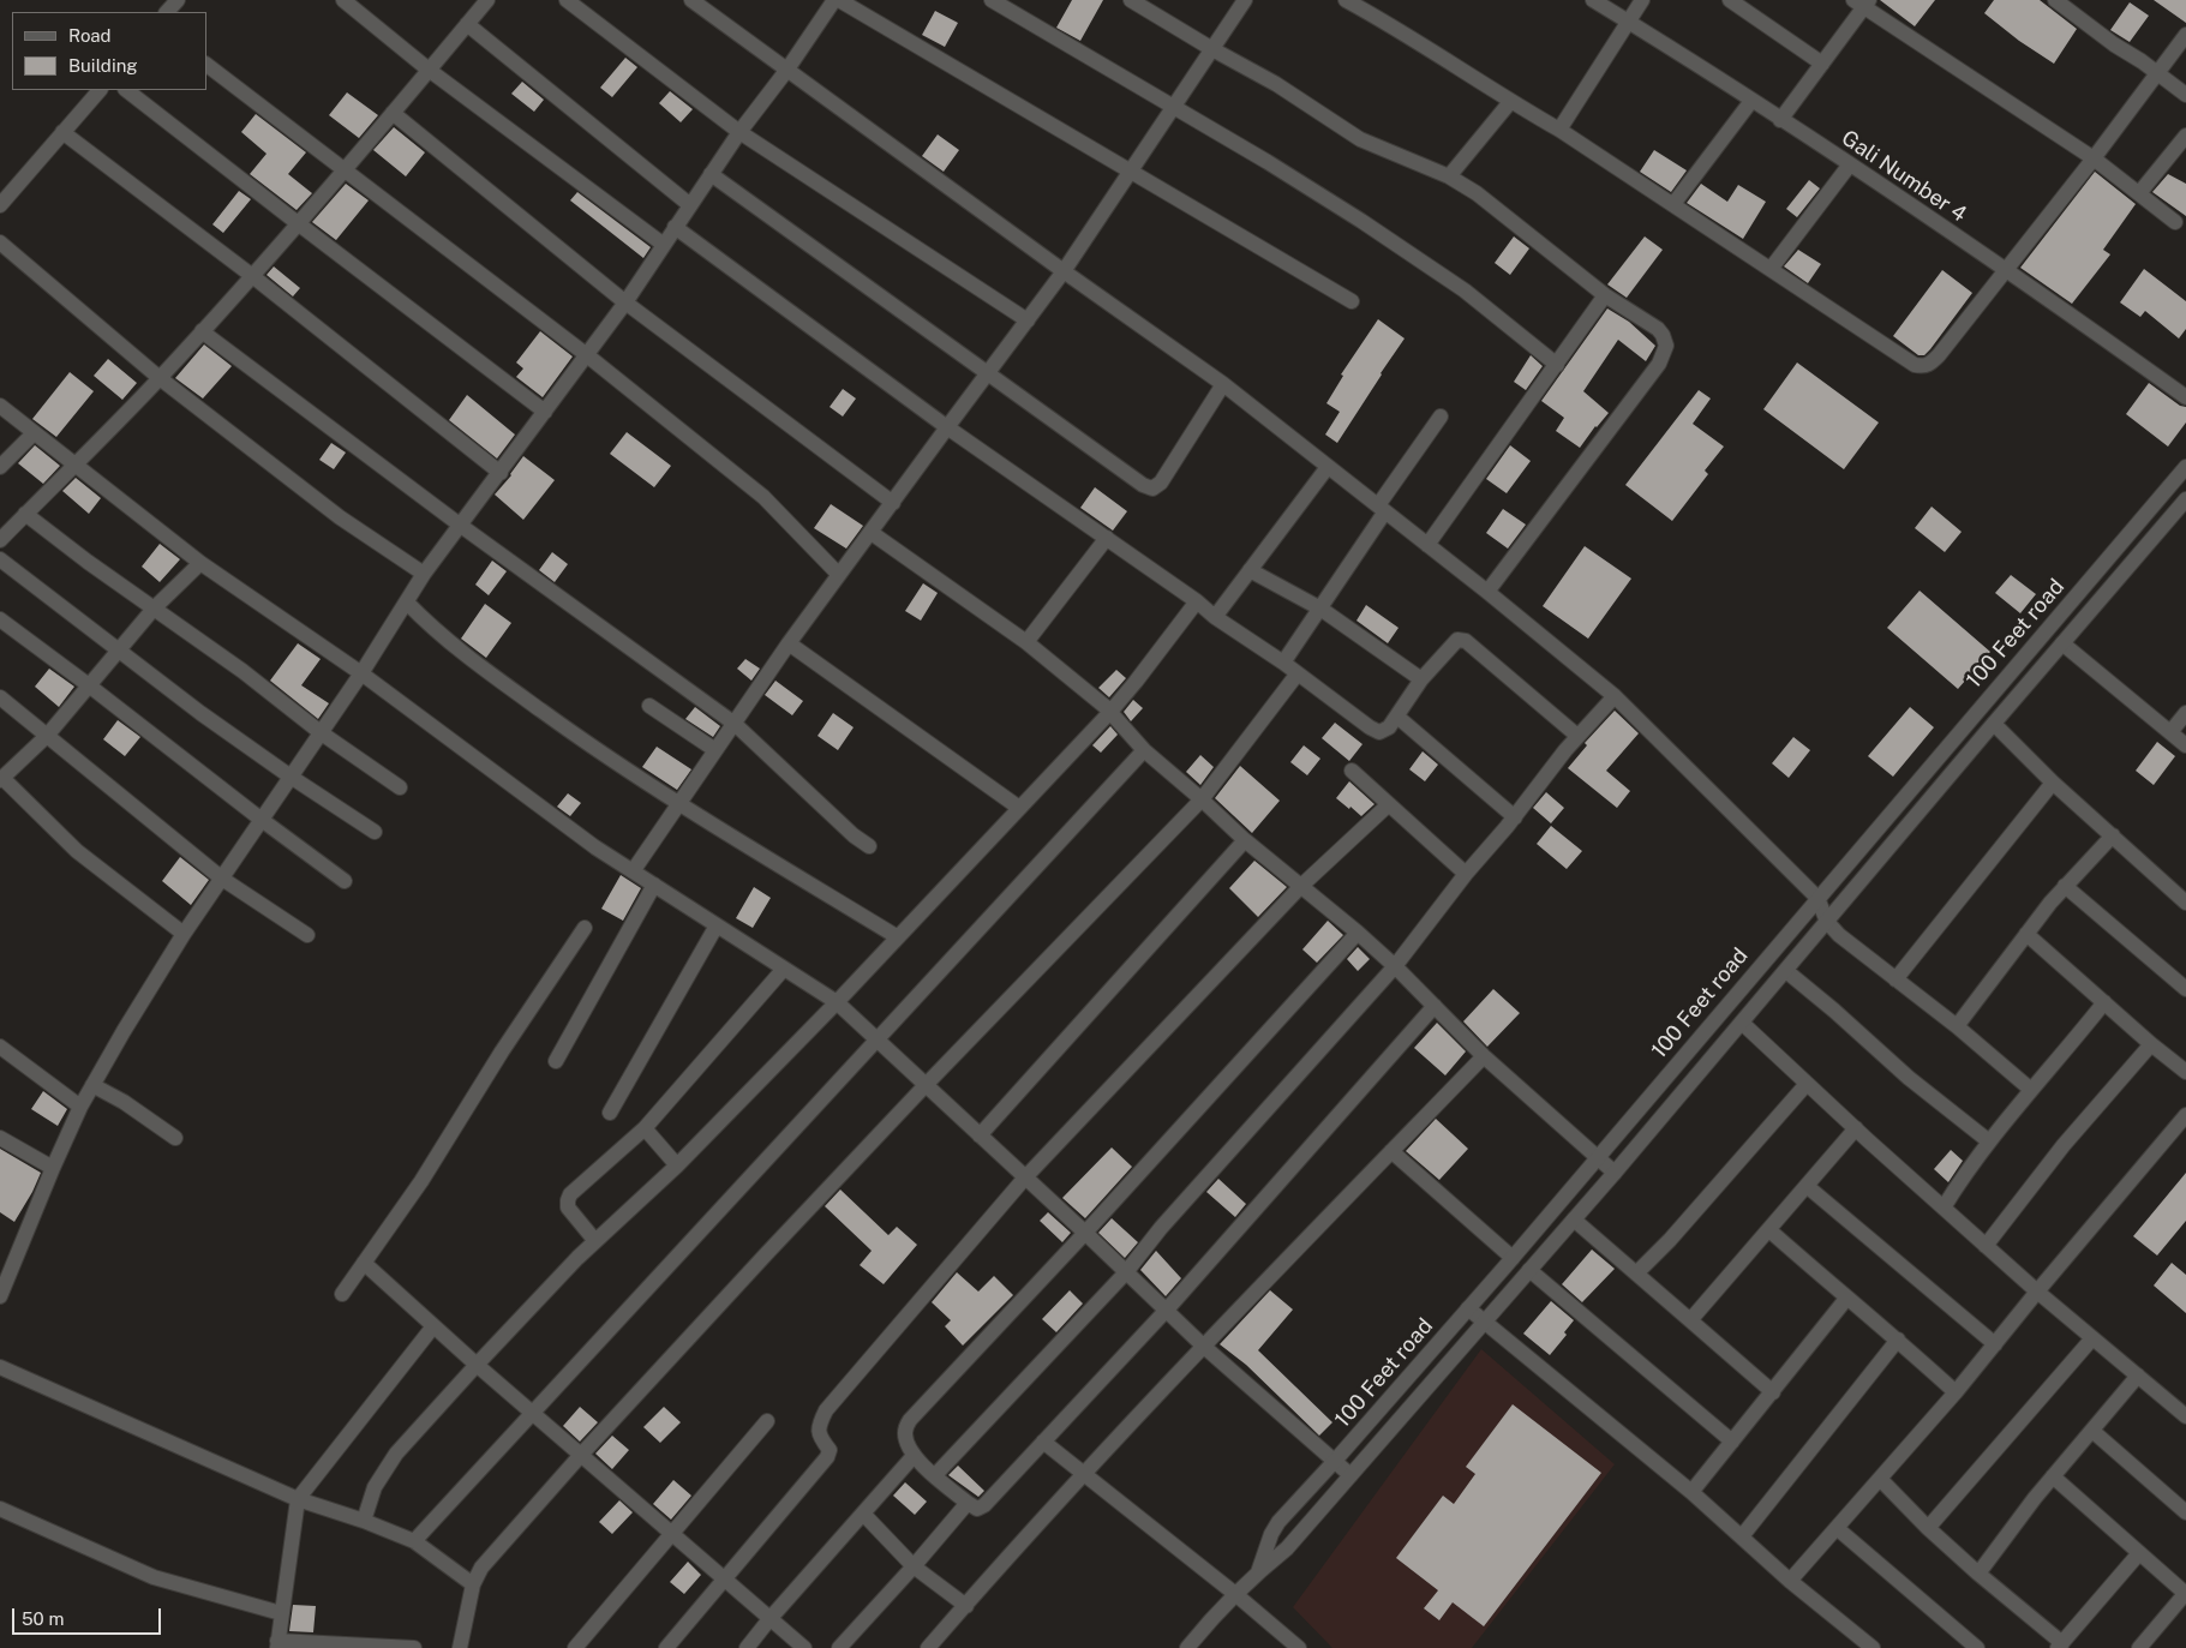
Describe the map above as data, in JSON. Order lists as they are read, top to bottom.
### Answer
{
  "streets": {
    "street": ["Gali Number 4", "100 Feet road"]
  },
  "legend": ["Road", "Building"],
  "scale_bar": "50 m"
}
